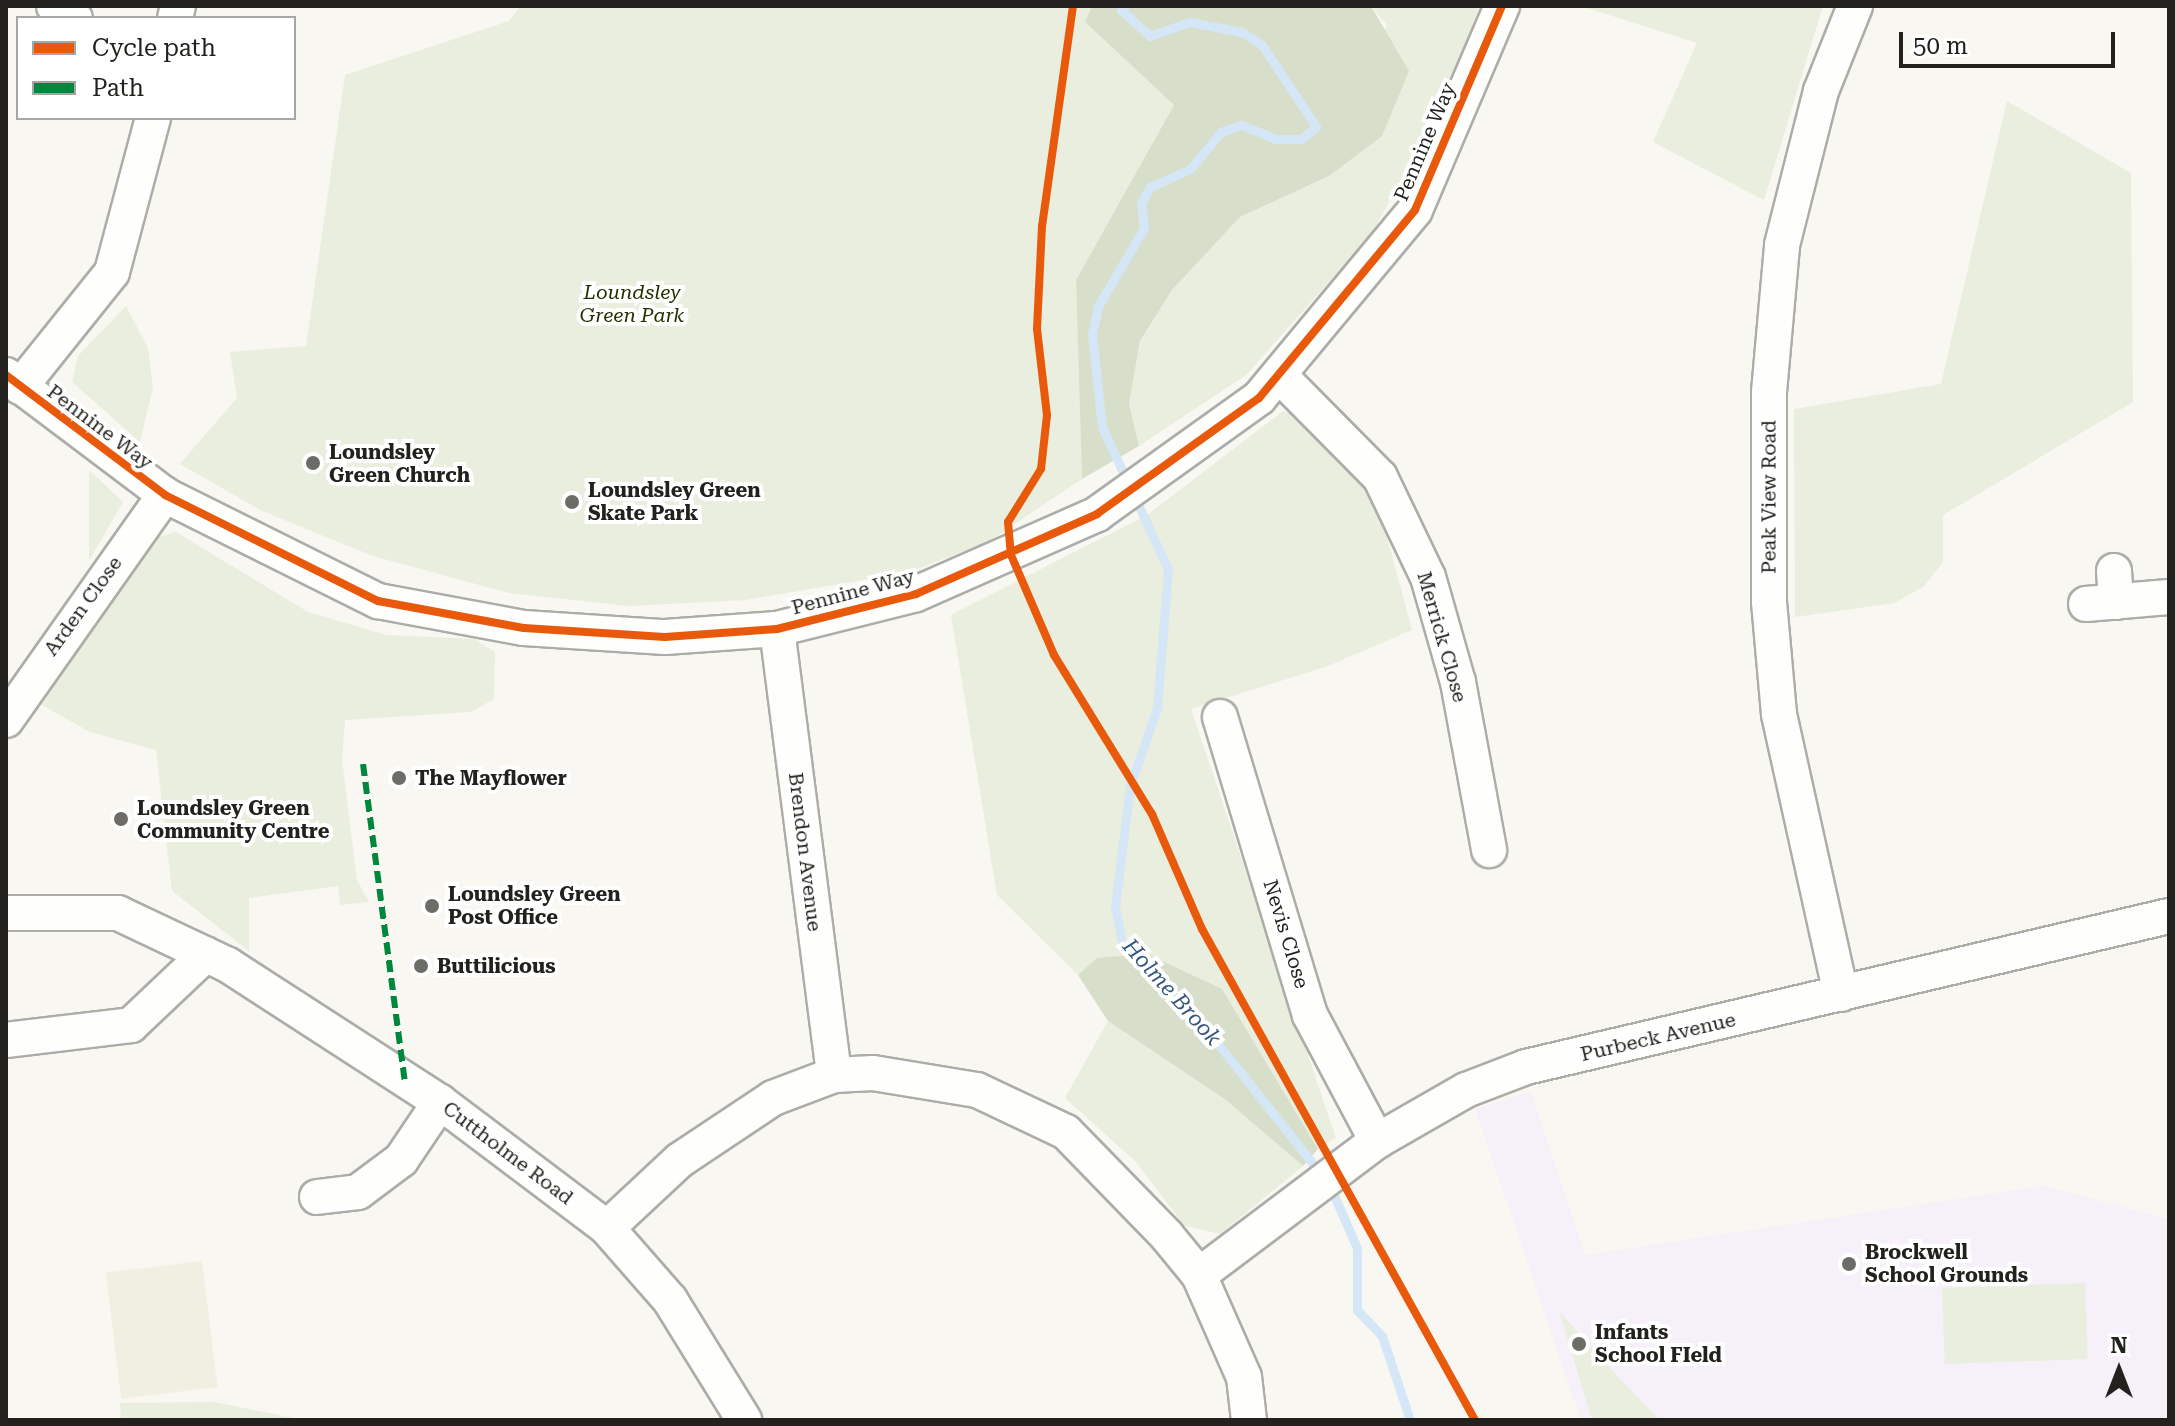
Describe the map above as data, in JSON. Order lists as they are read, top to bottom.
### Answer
{
  "streets": {
    "street": [
      "Pennine Way",
      "Peak View Road",
      "Arden Close",
      "Merrick Close",
      "Brendon Avenue",
      "Nevis Close",
      "Purbeck Avenue",
      "Cuttholme Road"
    ]
  },
  "crossings": [
    ["Pennine Way", "Arden Close"],
    ["Pennine Way", "Merrick Close"],
    ["Pennine Way", "Brendon Avenue"],
    ["Peak View Road", "Purbeck Avenue"],
    ["Nevis Close", "Purbeck Avenue"]
  ],
  "water": ["Holme Brook"],
  "parks": ["Loundsley Green Park"],
  "places": [
    "Loundsley Green Church",
    "Loundsley Green Skate Park",
    "The Mayflower",
    "Loundsley Green Community Centre",
    "Loundsley Green Post Office",
    "Buttilicious",
    "Brockwell School Grounds",
    "Infants School FIeld"
  ],
  "legend": ["Cycle path", "Path"],
  "scale_bar": "50 m",
  "north": "top"
}
